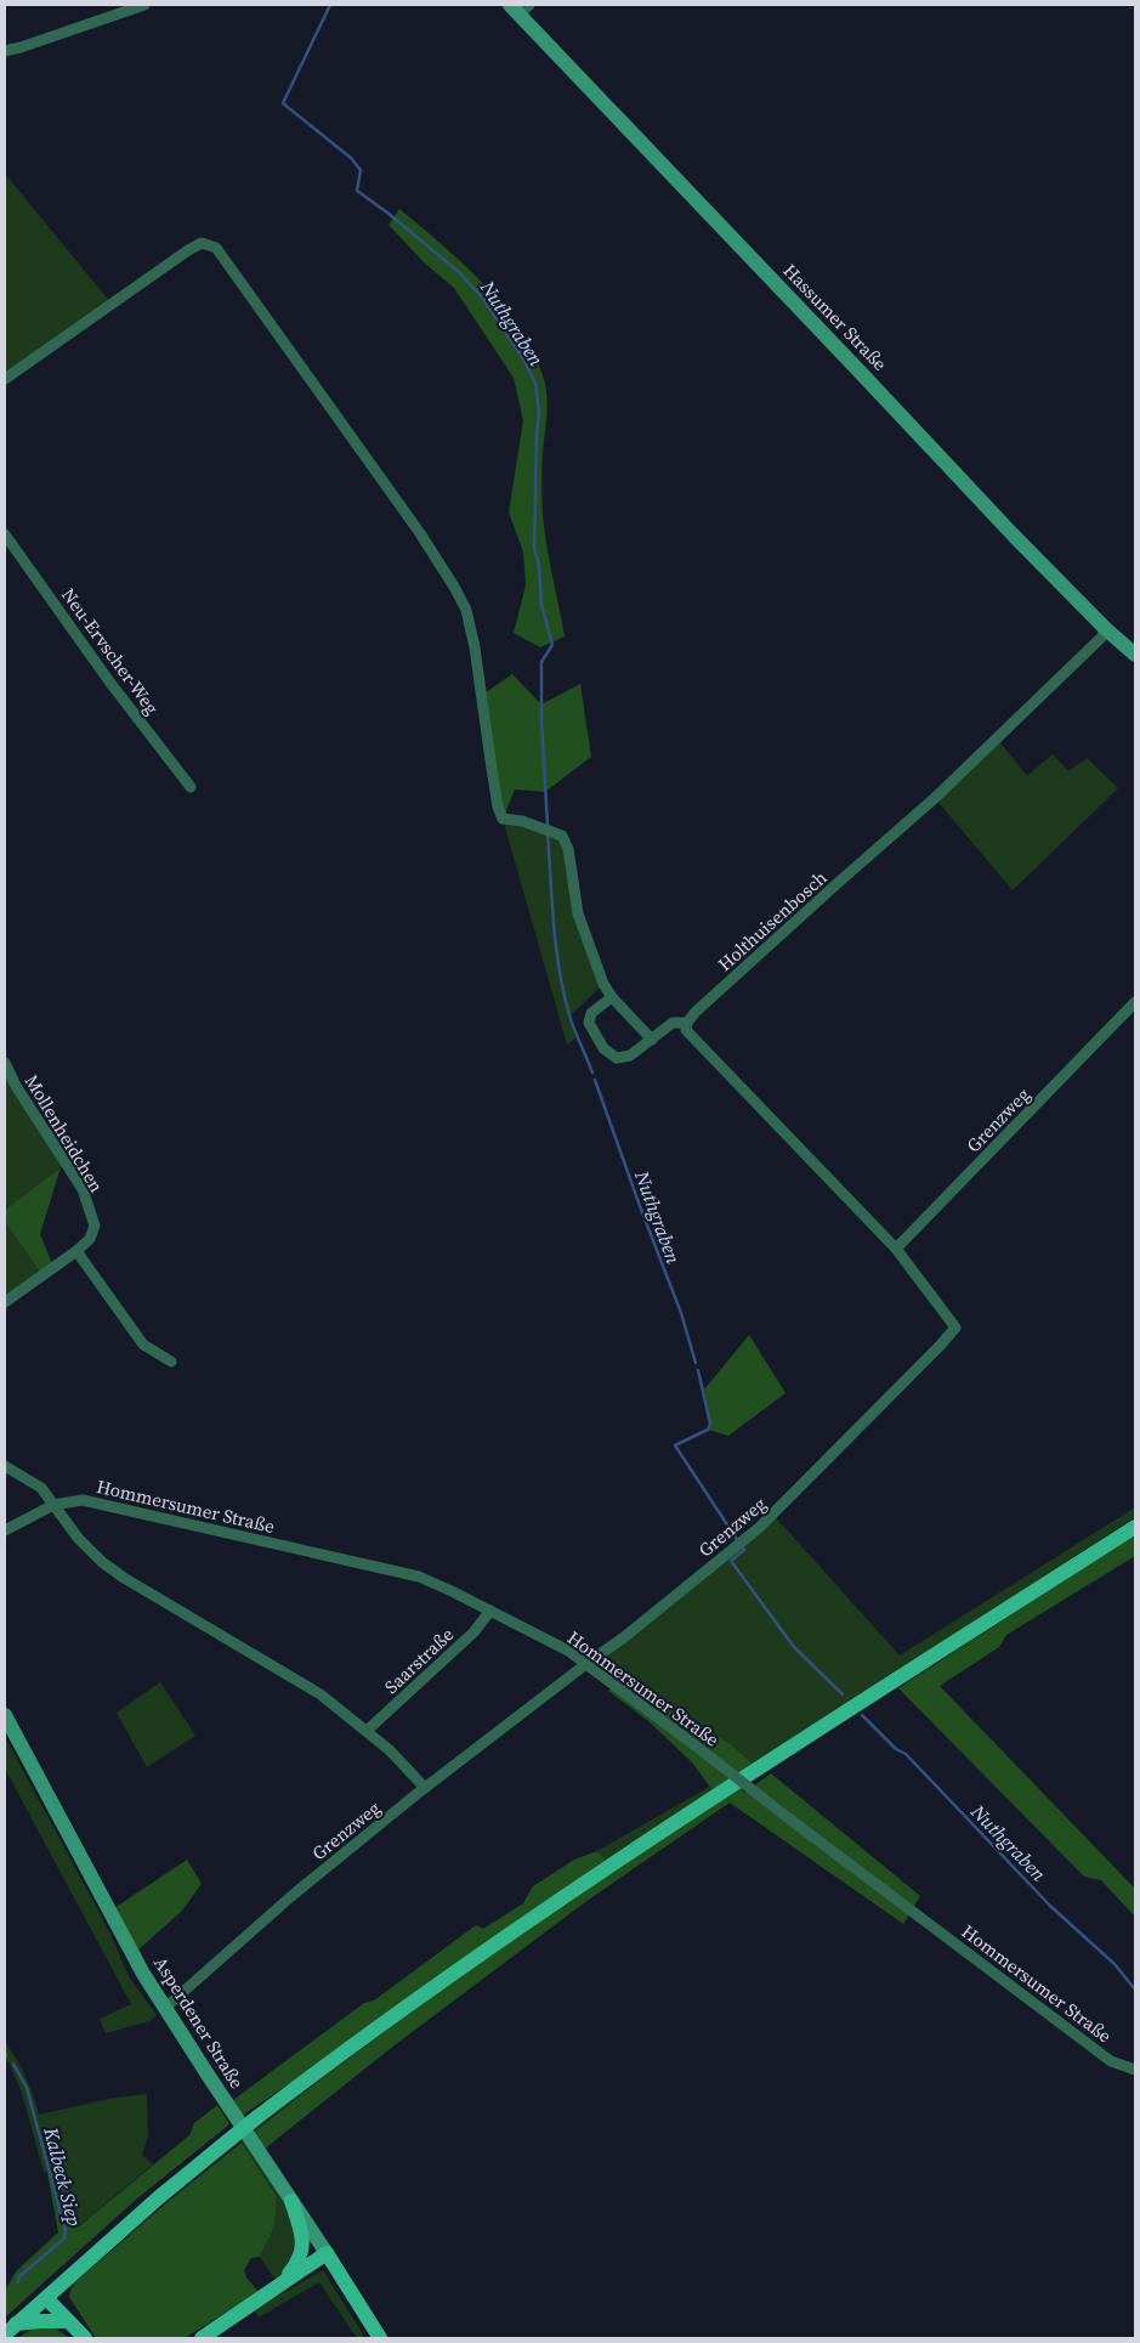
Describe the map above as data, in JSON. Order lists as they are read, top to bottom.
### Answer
{
  "streets": {
    "main road": ["Asperdener Straße"],
    "street": [
      "Hassumer Straße",
      "Neu-Ervscher-Weg",
      "Holthuisenbosch",
      "Grenzweg",
      "Mollenheidchen",
      "Hommersumer Straße",
      "Saarstraße"
    ]
  },
  "crossings": [
    ["Hassumer Straße", "Holthuisenbosch"],
    ["Grenzweg", "Hommersumer Straße"],
    ["Grenzweg", "Asperdener Straße"],
    ["Hommersumer Straße", "Saarstraße"]
  ],
  "water": ["Nuthgraben", "Kalbeck Siep"]
}
